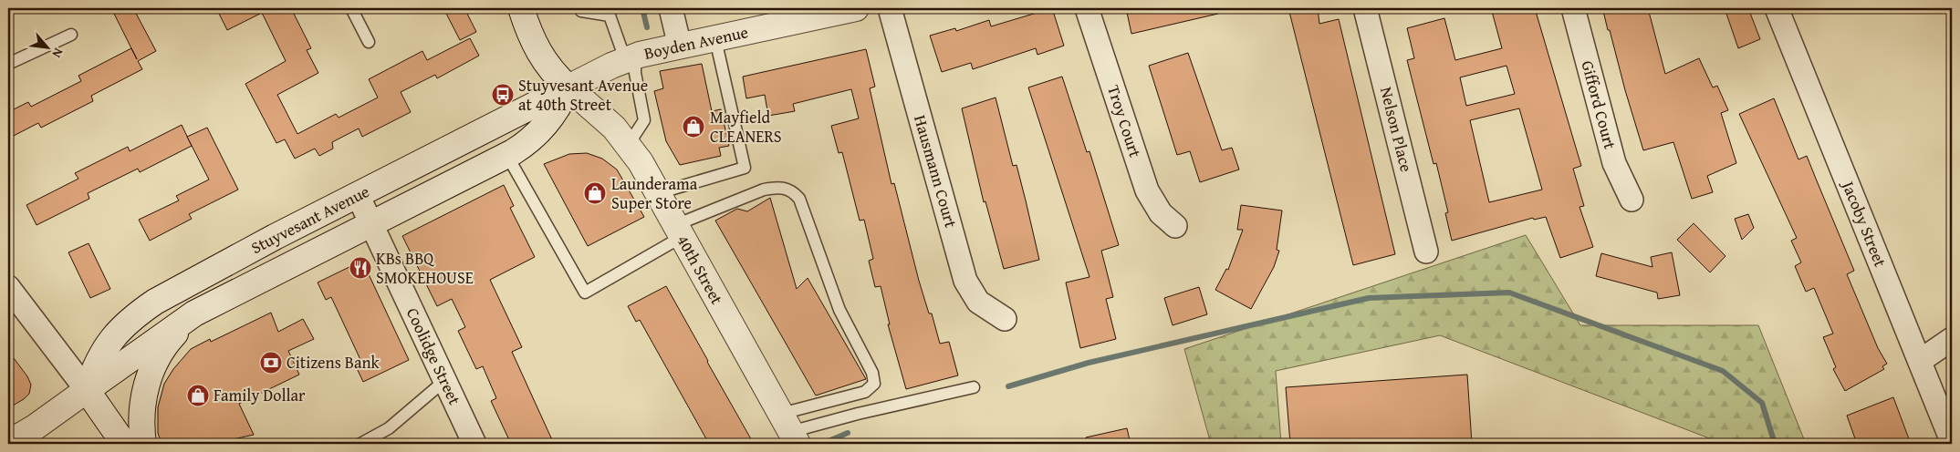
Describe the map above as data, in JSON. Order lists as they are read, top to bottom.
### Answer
{
  "streets": {
    "main road": ["Boyden Avenue", "Stuyvesant Avenue", "40th Street"],
    "street": [
      "Gifford Court",
      "Troy Court",
      "Nelson Place",
      "Hausmann Court",
      "Jacoby Street",
      "Coolidge Street"
    ]
  },
  "crossings": [
    ["Boyden Avenue", "Stuyvesant Avenue"],
    ["Boyden Avenue", "40th Street"],
    ["Stuyvesant Avenue", "40th Street"],
    ["Stuyvesant Avenue", "Coolidge Street"]
  ],
  "places": {
    "bus stop": ["Stuyvesant Avenue at 40th Street"],
    "shop": ["Mayfield CLEANERS", "Launderama Super Store", "Family Dollar"],
    "restaurant": ["KBs BBQ SMOKEHOUSE"],
    "bank": ["Citizens Bank"]
  },
  "north": "bottom right"
}
